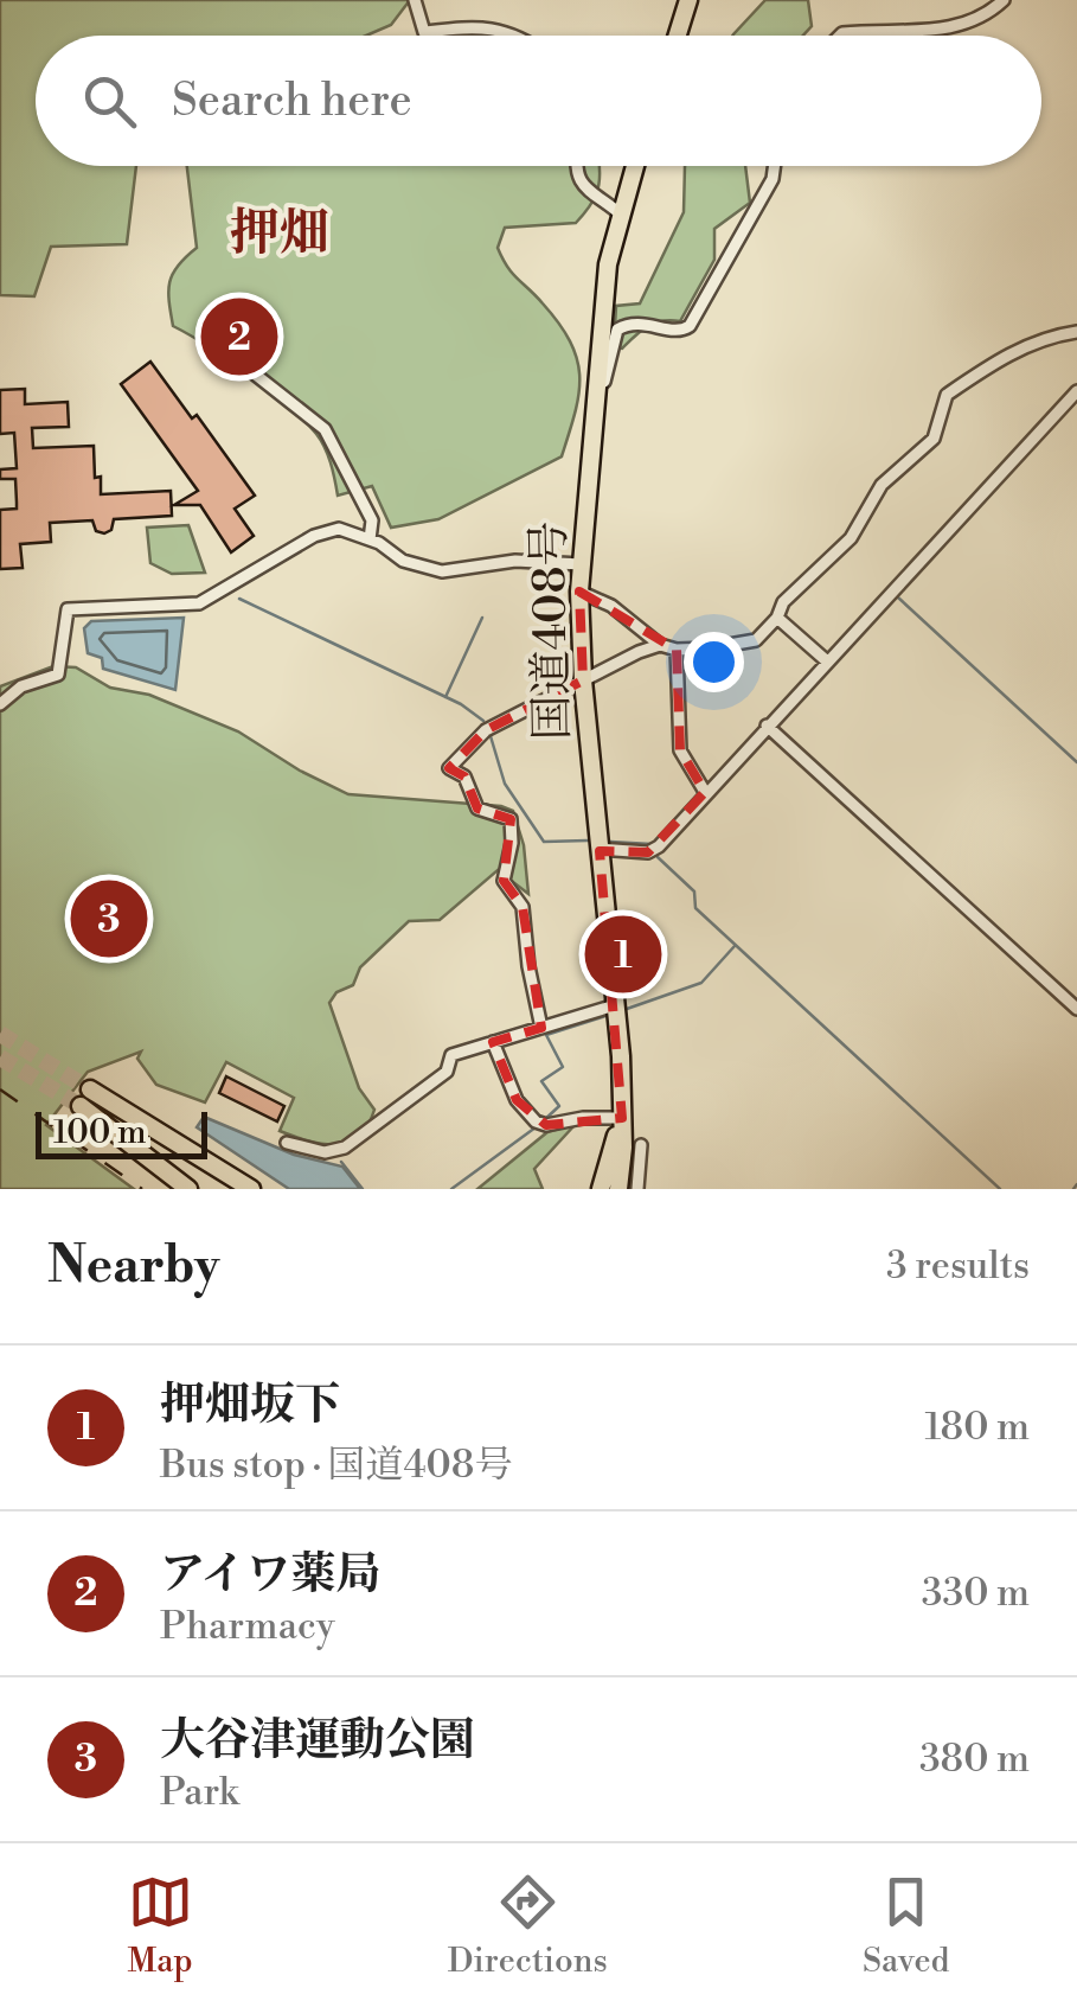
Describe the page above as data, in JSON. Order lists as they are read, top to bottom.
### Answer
{
  "streets": {
    "highway": ["国道408号"]
  },
  "districts": ["押畑"],
  "scale_bar": "100 m",
  "page": {
    "search": "Search here",
    "pins": ["2", "3", "1"],
    "scale": "100 m",
    "heading": ["Nearby", "3 results"],
    "list": [
      {
        "mark": "1",
        "name": "押畑坂下",
        "note": "Bus stop · 国道408号",
        "value": "180 m"
      },
      {
        "mark": "2",
        "name": "アイワ薬局",
        "note": "Pharmacy",
        "value": "330 m"
      },
      {
        "mark": "3",
        "name": "大谷津運動公園",
        "note": "Park",
        "value": "380 m"
      }
    ],
    "nav": ["Map", "Directions", "Saved"]
  }
}
